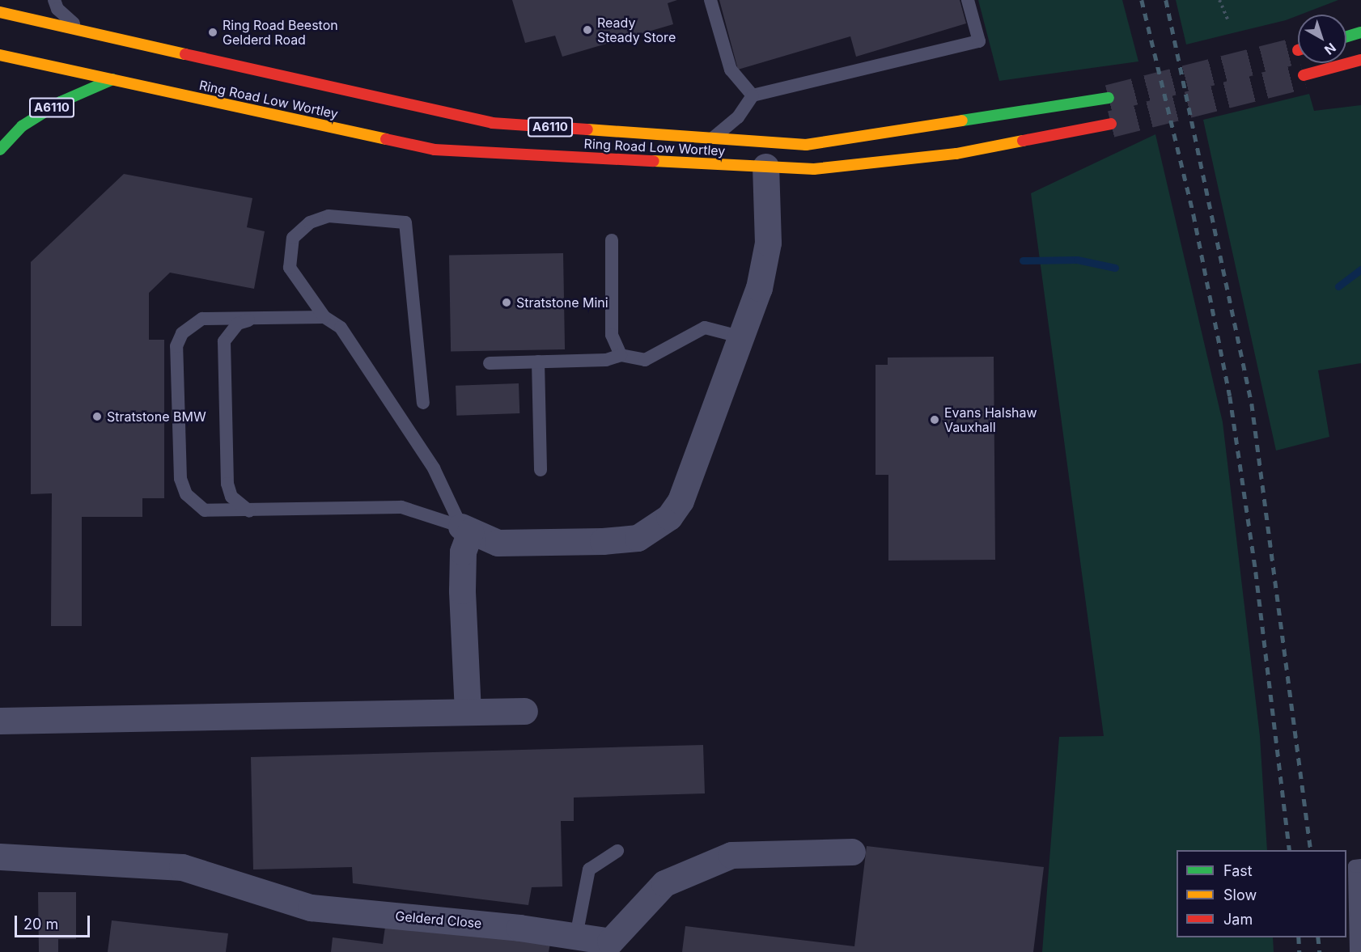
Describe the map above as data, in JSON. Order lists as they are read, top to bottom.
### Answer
{
  "streets": {
    "highway": ["Ring Road Low Wortley", "A6110"],
    "street": ["Gelderd Close"]
  },
  "crossings": [
    ["Ring Road Low Wortley", "A6110"]
  ],
  "places": [
    "Ready Steady Store",
    "Ring Road Beeston Gelderd Road",
    "Stratstone Mini",
    "Stratstone BMW",
    "Evans Halshaw Vauxhall"
  ],
  "legend": ["Fast", "Slow", "Jam"],
  "scale_bar": "20 m",
  "north": "bottom right"
}
